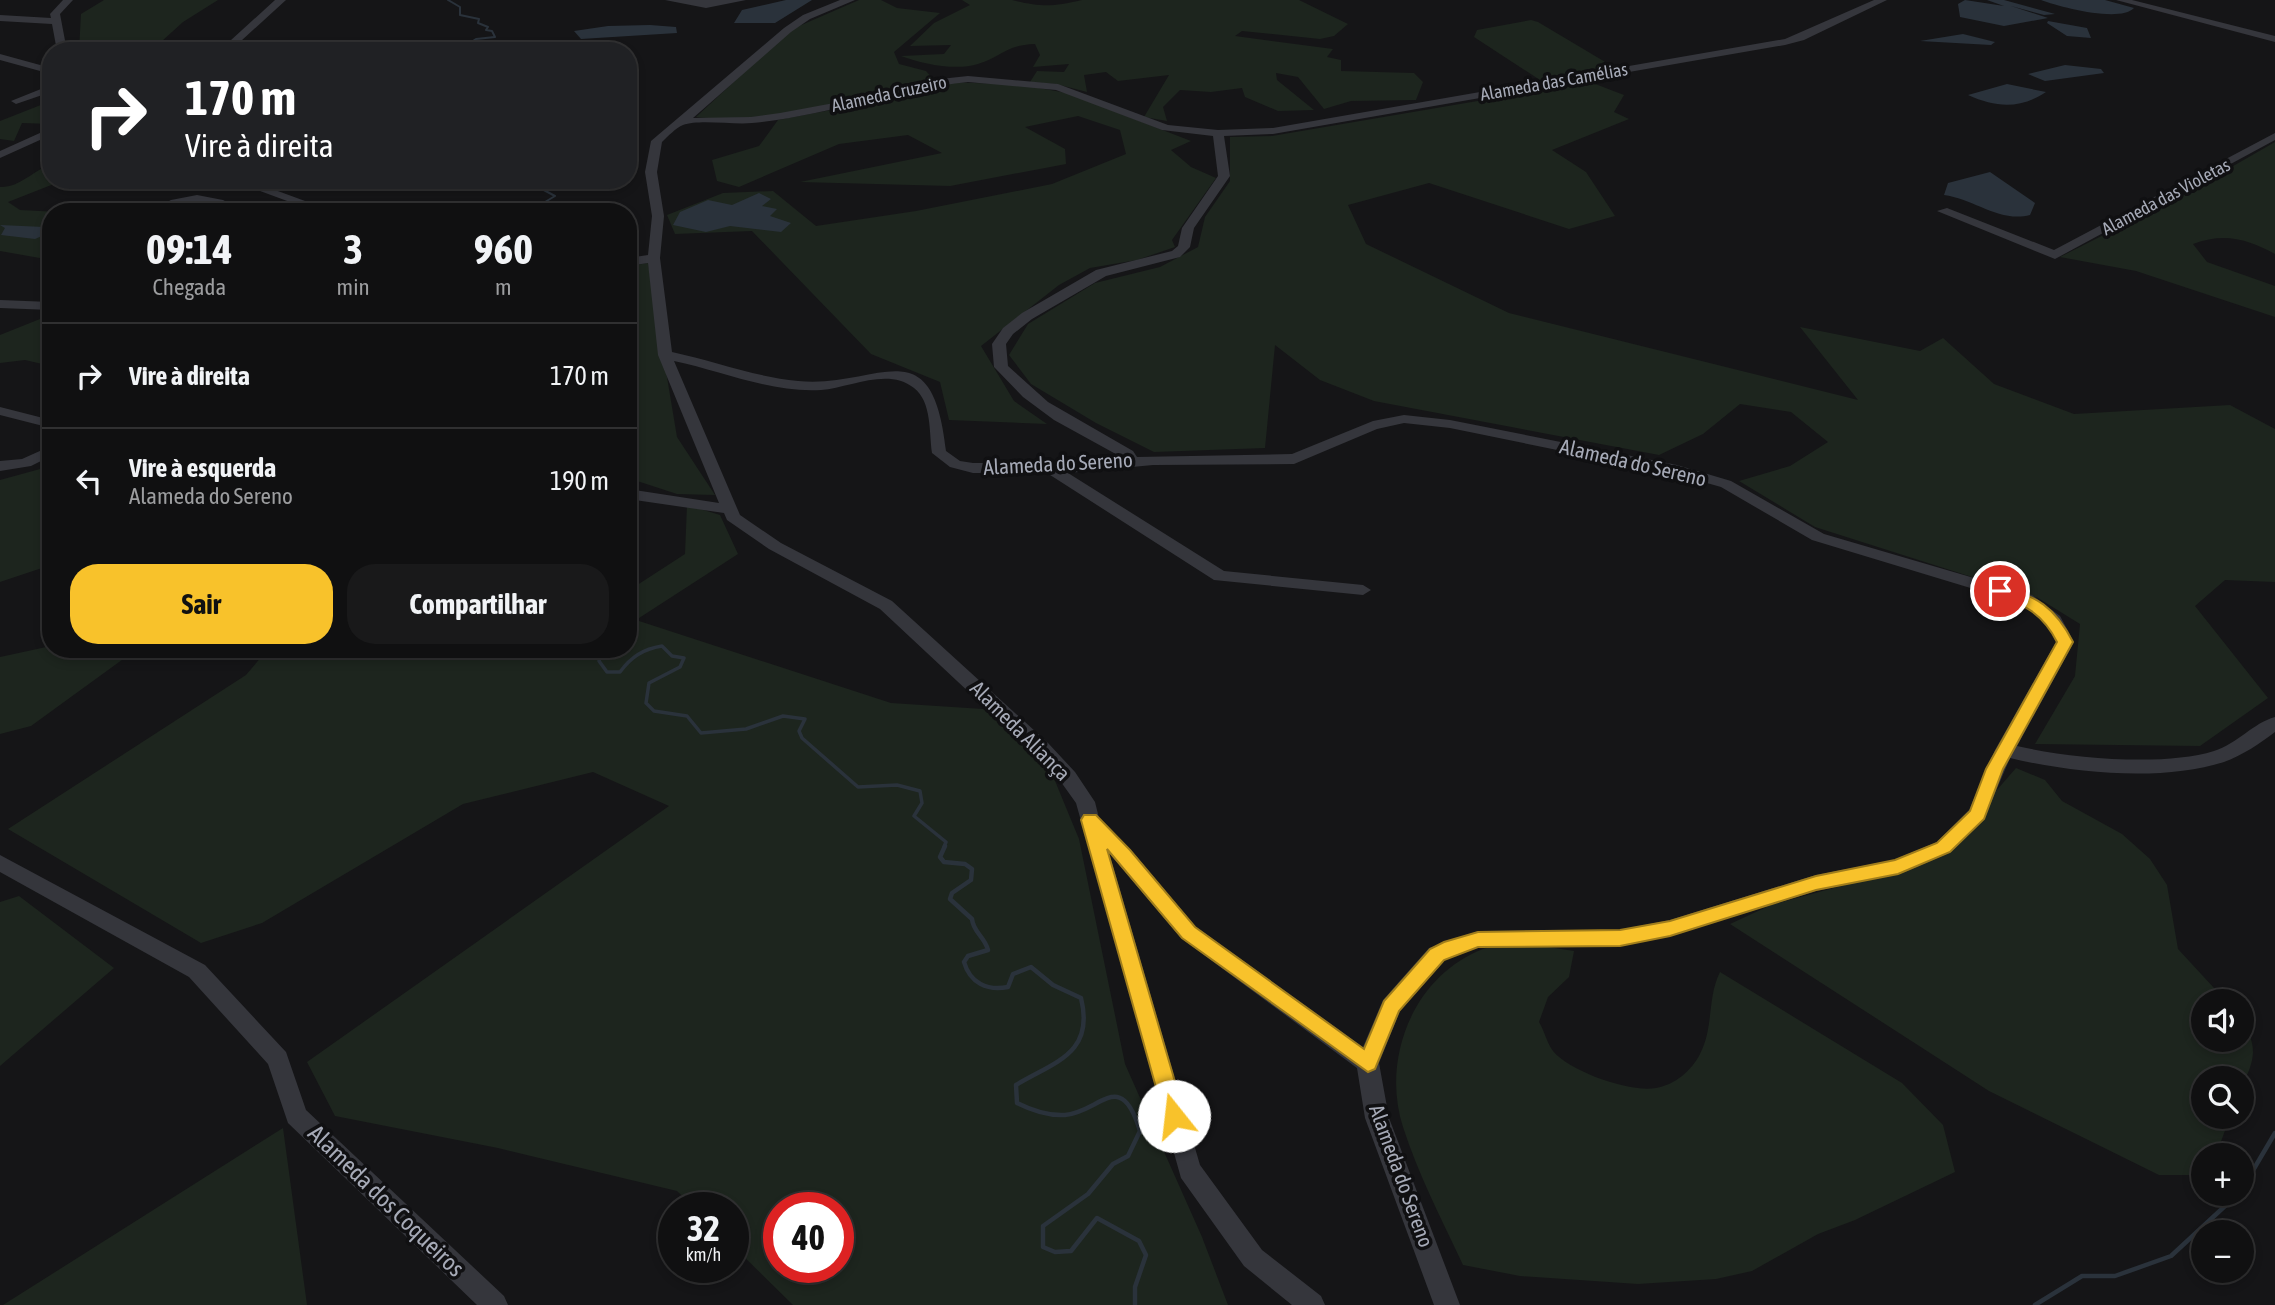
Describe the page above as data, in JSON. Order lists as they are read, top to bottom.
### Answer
{
  "streets": {
    "street": [
      "Alameda das Camélias",
      "Alameda Cruzeiro",
      "Alameda das Violetas",
      "Alameda do Sereno",
      "Alameda Aliança",
      "Alameda dos Coqueiros"
    ]
  },
  "crossings": [
    ["Alameda das Camélias", "Alameda Cruzeiro"],
    ["Alameda do Sereno", "Alameda Aliança"]
  ],
  "page": {
    "turn": ["170 m", "Vire à direita"],
    "eta": [
      "09:14",
      "Chegada",
      "3",
      "min",
      "960",
      "m"
    ],
    "list": [
      {
        "name": "Vire à direita",
        "value": "170 m"
      },
      {
        "name": "Vire à esquerda",
        "note": "Alameda do Sereno",
        "value": "190 m"
      }
    ],
    "buttons": ["Sair", "Compartilhar"],
    "map_buttons": ["+", "−"],
    "speed": "32 km/h",
    "limit": "40"
  }
}
